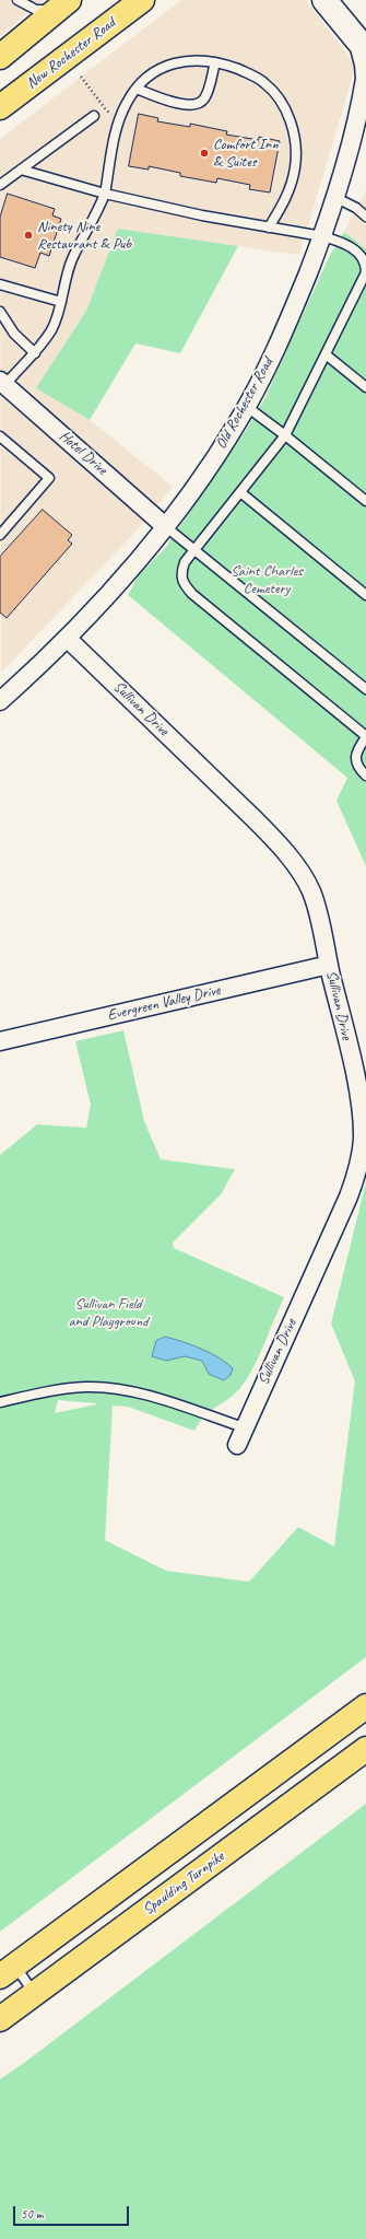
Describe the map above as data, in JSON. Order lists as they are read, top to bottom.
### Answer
{
  "streets": {
    "main road": ["New Rochester Road", "Spaulding Turnpike"],
    "street": [
      "Old Rochester Road",
      "Hotel Drive",
      "Sullivan Drive",
      "Evergreen Valley Drive"
    ]
  },
  "crossings": [
    ["Old Rochester Road", "Hotel Drive"],
    ["Old Rochester Road", "Sullivan Drive"],
    ["Sullivan Drive", "Evergreen Valley Drive"]
  ],
  "parks": ["Saint Charles Cemetery", "Sullivan Field and Playground"],
  "places": ["Comfort Inn & Suites", "Ninety Nine Restaurant & Pub"],
  "scale_bar": "50 m"
}
